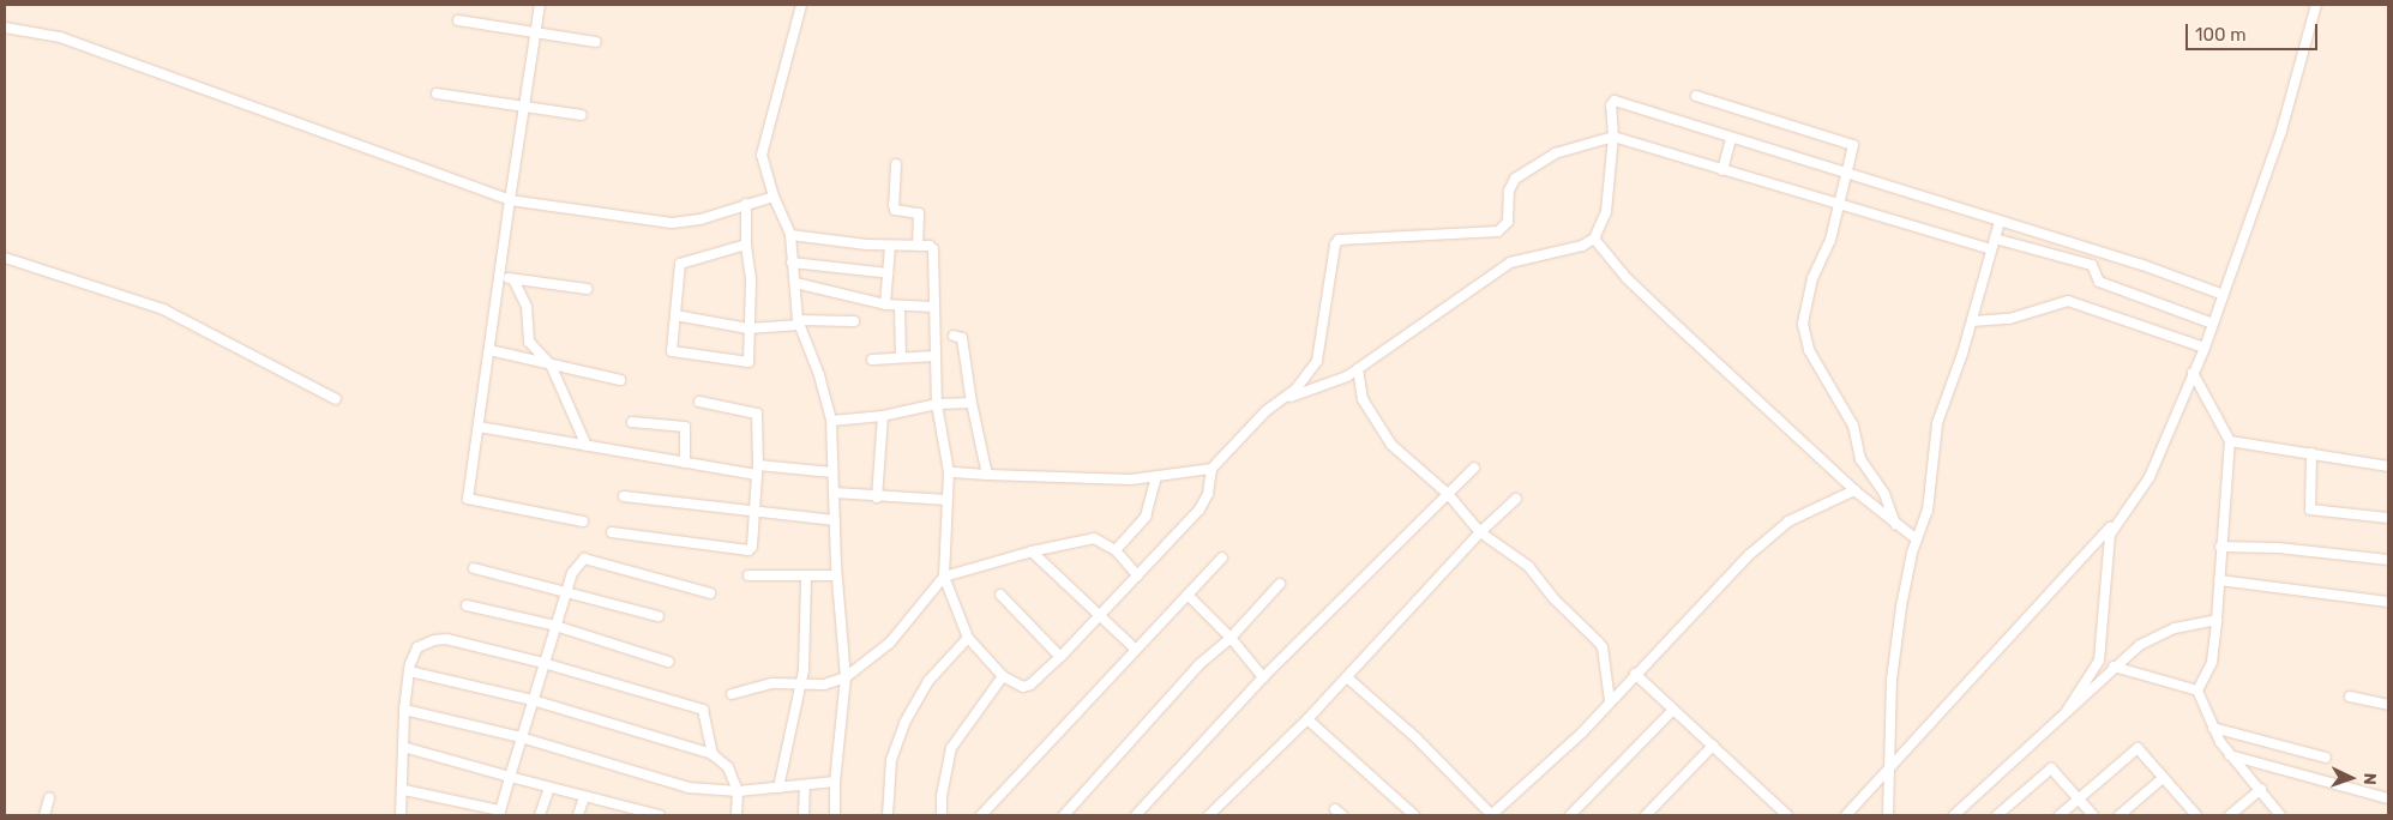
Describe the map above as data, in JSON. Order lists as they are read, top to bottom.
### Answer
{
  "scale_bar": "100 m",
  "north": "right"
}
